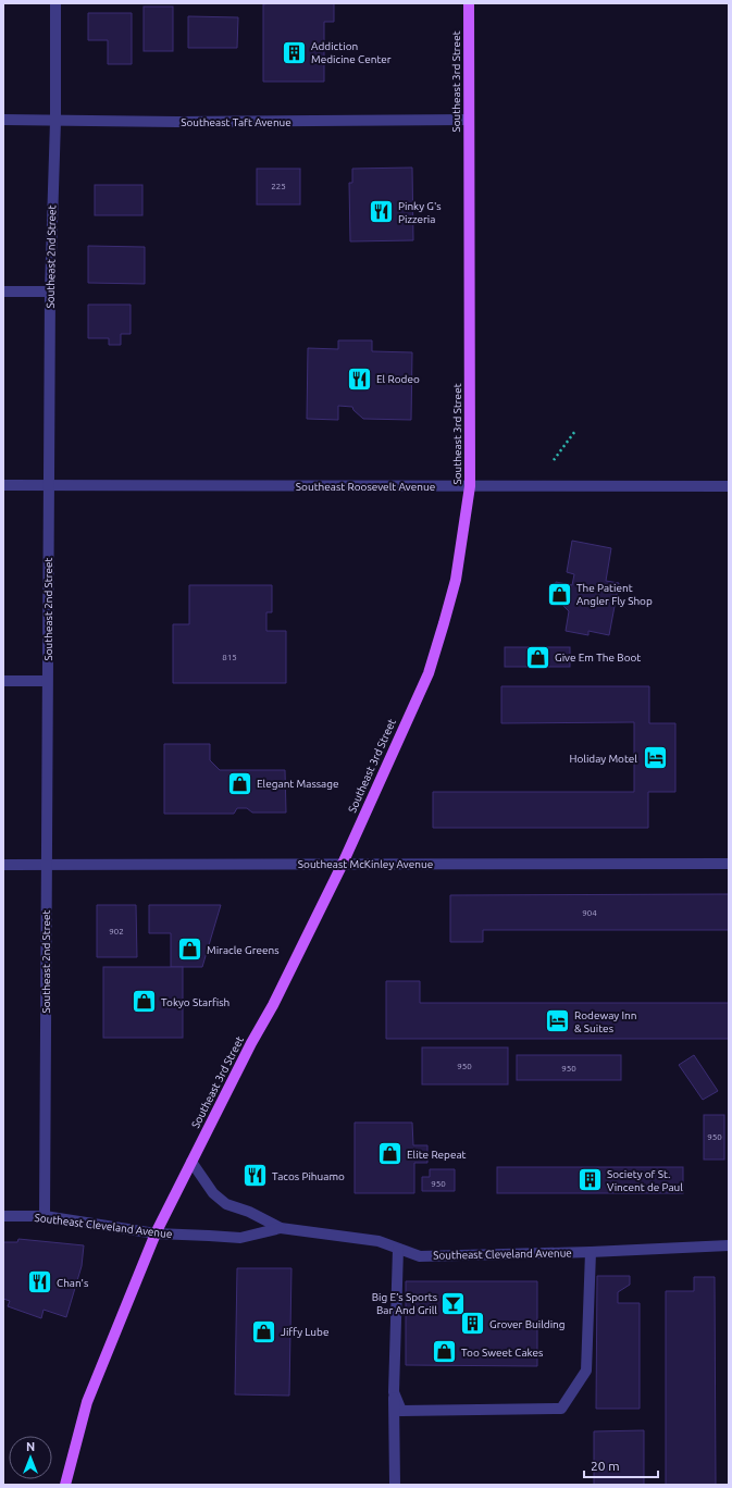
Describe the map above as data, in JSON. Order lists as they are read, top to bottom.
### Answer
{
  "streets": {
    "main road": ["Southeast 3rd Street"],
    "street": [
      "Southeast Taft Avenue",
      "Southeast 2nd Street",
      "Southeast Roosevelt Avenue",
      "Southeast McKinley Avenue",
      "Southeast Cleveland Avenue"
    ]
  },
  "crossings": [
    ["Southeast 3rd Street", "Southeast Taft Avenue"],
    ["Southeast 3rd Street", "Southeast Roosevelt Avenue"],
    ["Southeast 3rd Street", "Southeast McKinley Avenue"],
    ["Southeast 3rd Street", "Southeast Cleveland Avenue"],
    ["Southeast Taft Avenue", "Southeast 2nd Street"],
    ["Southeast 2nd Street", "Southeast Roosevelt Avenue"],
    ["Southeast 2nd Street", "Southeast McKinley Avenue"],
    ["Southeast 2nd Street", "Southeast Cleveland Avenue"]
  ],
  "places": {
    "building": ["Addiction Medicine Center", "Society of St. Vincent de Paul", "Grover Building"],
    "restaurant": [
      "Pinky G's Pizzeria",
      "El Rodeo",
      "Tacos Pihuamo",
      "Chan's"
    ],
    "shop": [
      "The Patient Angler Fly Shop",
      "Give Em The Boot",
      "Elegant Massage",
      "Miracle Greens",
      "Tokyo Starfish",
      "Elite Repeat",
      "Jiffy Lube",
      "Too Sweet Cakes"
    ],
    "hotel": ["Holiday Motel", "Rodeway Inn & Suites"],
    "bar": ["Big E’s Sports Bar And Grill"]
  },
  "house_numbers": [
    "225",
    "815",
    "904",
    "902",
    "950",
    "950",
    "950",
    "950"
  ],
  "scale_bar": "20 m",
  "north": "top"
}
